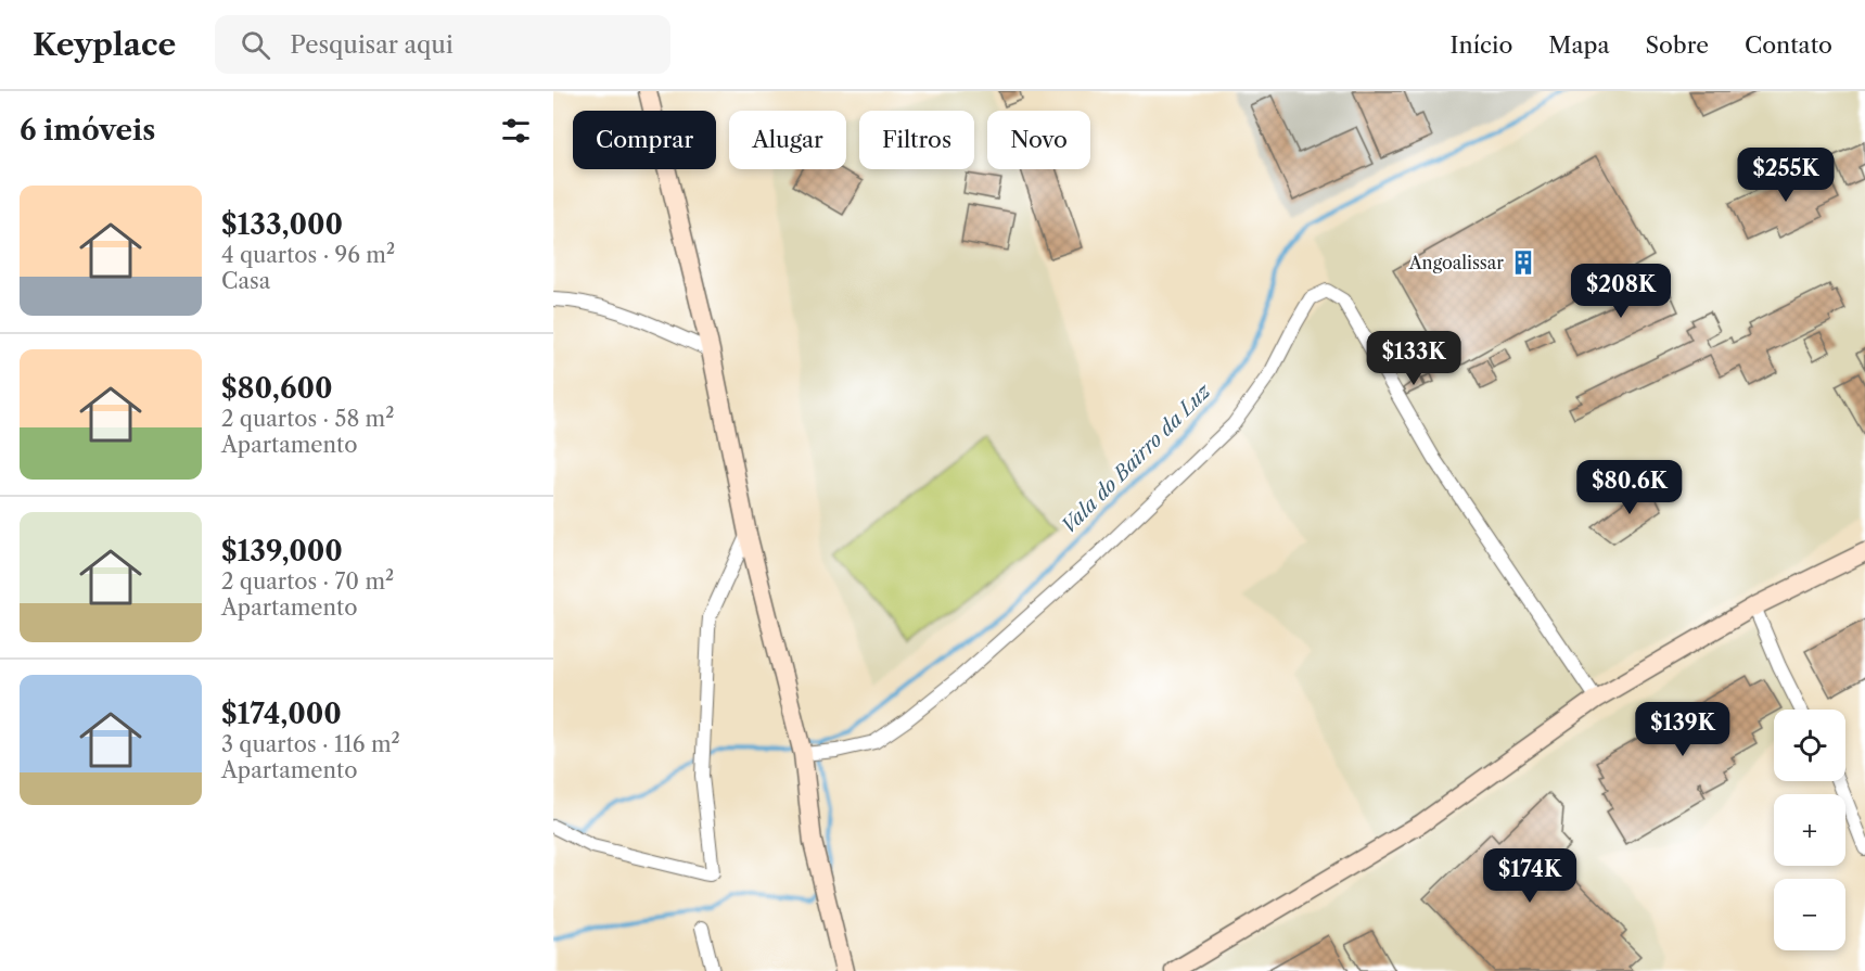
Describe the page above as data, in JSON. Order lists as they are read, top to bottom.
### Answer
{
  "water": ["Vala do Bairro da Luz"],
  "places": {
    "building": ["Angoalissar"]
  },
  "page": {
    "header": "Keyplace",
    "search": "Pesquisar aqui",
    "nav": [
      "Início",
      "Mapa",
      "Sobre",
      "Contato"
    ],
    "heading": "6 imóveis",
    "chip": [
      "Comprar",
      "Alugar",
      "Filtros",
      "Novo"
    ],
    "price": [
      "$255K",
      "$208K",
      "$133K",
      "$80.6K",
      "$139K",
      "$174K"
    ],
    "list": [
      {
        "name": "$133,000",
        "note": "4 quartos · 96 m² · Casa"
      },
      {
        "name": "$80,600",
        "note": "2 quartos · 58 m² · Apartamento"
      },
      {
        "name": "$139,000",
        "note": "2 quartos · 70 m² · Apartamento"
      },
      {
        "name": "$174,000",
        "note": "3 quartos · 116 m² · Apartamento"
      }
    ],
    "map_buttons": ["+", "−"]
  }
}
